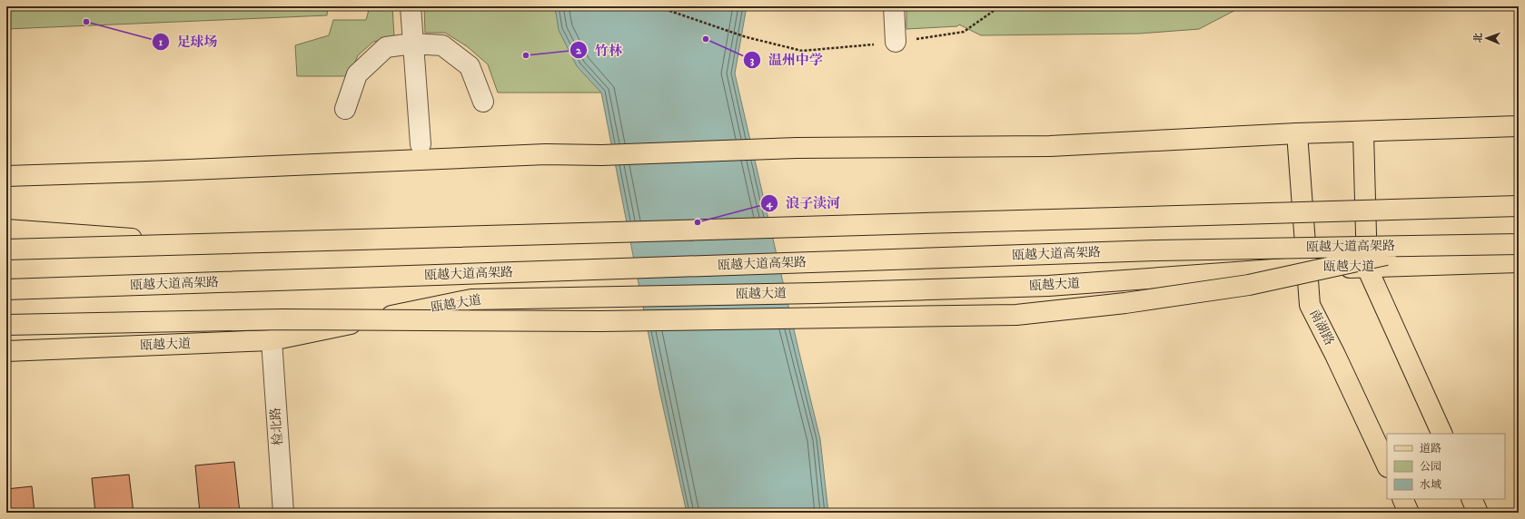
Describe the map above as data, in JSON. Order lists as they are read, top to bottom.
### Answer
{
  "streets": {
    "main road": ["瓯越大道高架路", "瓯越大道", "南湖路"],
    "street": ["检北路"]
  },
  "crossings": [
    ["瓯越大道", "南湖路"],
    ["瓯越大道", "检北路"]
  ],
  "places": [
    "足球场",
    "温州中学",
    "竹林",
    "浪子渎河"
  ],
  "legend": ["道路", "公园", "水域"],
  "north": "left"
}
